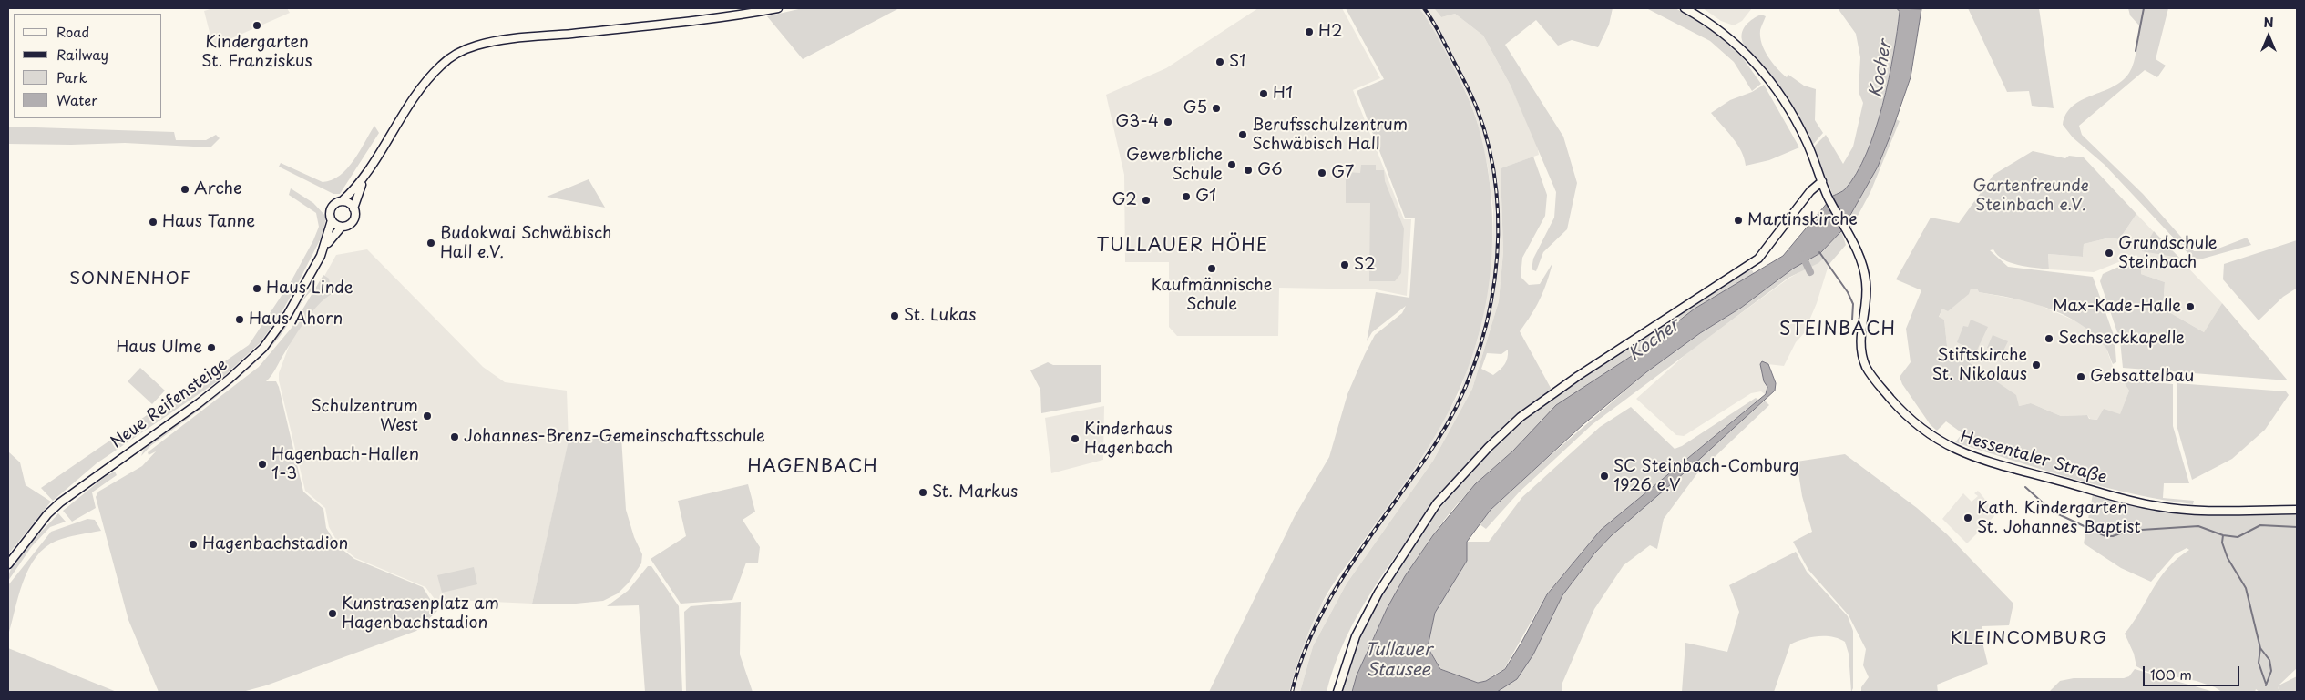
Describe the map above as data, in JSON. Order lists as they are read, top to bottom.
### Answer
{
  "streets": {
    "main road": ["Neue Reifensteige", "Hessentaler Straße"]
  },
  "districts": [
    "TULLAUER HÖHE",
    "SONNENHOF",
    "STEINBACH",
    "HAGENBACH",
    "KLEINCOMBURG"
  ],
  "water": ["Kocher", "Tullauer Stausee"],
  "parks": ["Gartenfreunde Steinbach e.V."],
  "places": [
    "Kindergarten St. Franziskus",
    "H2",
    "S1",
    "H1",
    "G5",
    "G3-4",
    "Berufsschulzentrum Schwäbisch Hall",
    "Gewerbliche Schule",
    "G6",
    "G7",
    "Arche",
    "G1",
    "G2",
    "Martinskirche",
    "Haus Tanne",
    "Budokwai Schwäbisch Hall e.V.",
    "Grundschule Steinbach",
    "S2",
    "Kaufmännische Schule",
    "Haus Linde",
    "Max-Kade-Halle",
    "St. Lukas",
    "Haus Ahorn",
    "Sechseckkapelle",
    "Haus Ulme",
    "Stiftskirche St. Nikolaus",
    "Gebsattelbau",
    "Schulzentrum West",
    "Johannes-Brenz-Gemeinschaftsschule",
    "Kinderhaus Hagenbach",
    "Hagenbach-Hallen 1-3",
    "SC Steinbach-Comburg 1926 e.V",
    "St. Markus",
    "Kath. Kindergarten St. Johannes Baptist",
    "Hagenbachstadion",
    "Kunstrasenplatz am Hagenbachstadion"
  ],
  "legend": [
    "Road",
    "Railway",
    "Park",
    "Water"
  ],
  "scale_bar": "100 m",
  "north": "top"
}
